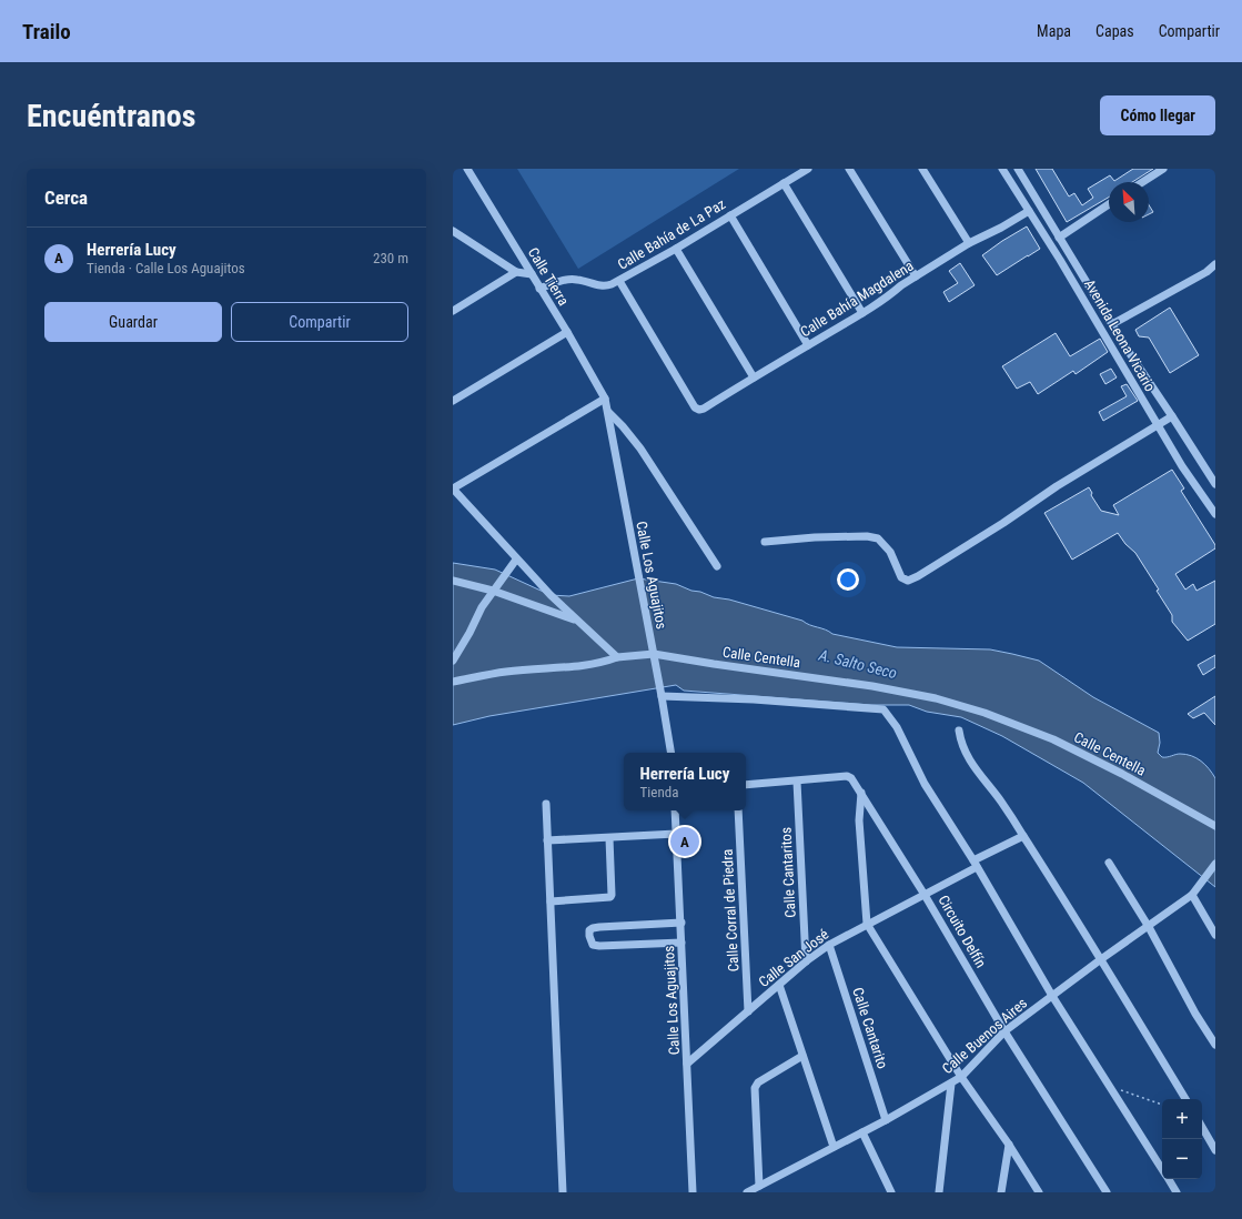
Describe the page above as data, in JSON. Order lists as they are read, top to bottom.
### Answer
{
  "streets": {
    "street": [
      "Calle Bahía de La Paz",
      "Calle Tierra",
      "Calle Bahía Magdalena",
      "Avenida Leona Vicario",
      "Calle Los Aguajitos",
      "Calle Centella",
      "Calle Cantaritos",
      "Calle Corral de Piedra",
      "Circuito Delfín",
      "Calle San José",
      "Calle Cantarito",
      "Calle Buenos Aires"
    ]
  },
  "crossings": [
    ["Calle Bahía de La Paz", "Calle Tierra"],
    ["Calle Bahía de La Paz", "Calle Bahía Magdalena"],
    ["Calle Tierra", "Calle Los Aguajitos"],
    ["Calle Bahía Magdalena", "Avenida Leona Vicario"],
    ["Calle Los Aguajitos", "Calle Centella"],
    ["Calle Los Aguajitos", "Calle San José"],
    ["Calle Cantaritos", "Circuito Delfín"],
    ["Calle Cantaritos", "Calle San José"],
    ["Calle Corral de Piedra", "Calle San José"],
    ["Circuito Delfín", "Calle San José"],
    ["Circuito Delfín", "Calle Buenos Aires"],
    ["Calle San José", "Calle Cantarito"],
    ["Calle Cantarito", "Calle Buenos Aires"]
  ],
  "water": ["A. Salto Seco"],
  "north": "top left",
  "page": {
    "header": "Trailo",
    "nav": ["Mapa", "Capas", "Compartir"],
    "buttons": [
      "Cómo llegar",
      ["Guardar", "Compartir"]
    ],
    "title": "Encuéntranos",
    "heading": "Cerca",
    "list": [
      {
        "mark": "A",
        "name": "Herrería Lucy",
        "note": "Tienda · Calle Los Aguajitos",
        "value": "230 m"
      }
    ],
    "popup": ["Herrería Lucy", "Tienda"],
    "pins": "A",
    "map_buttons": ["+", "−"]
  }
}
